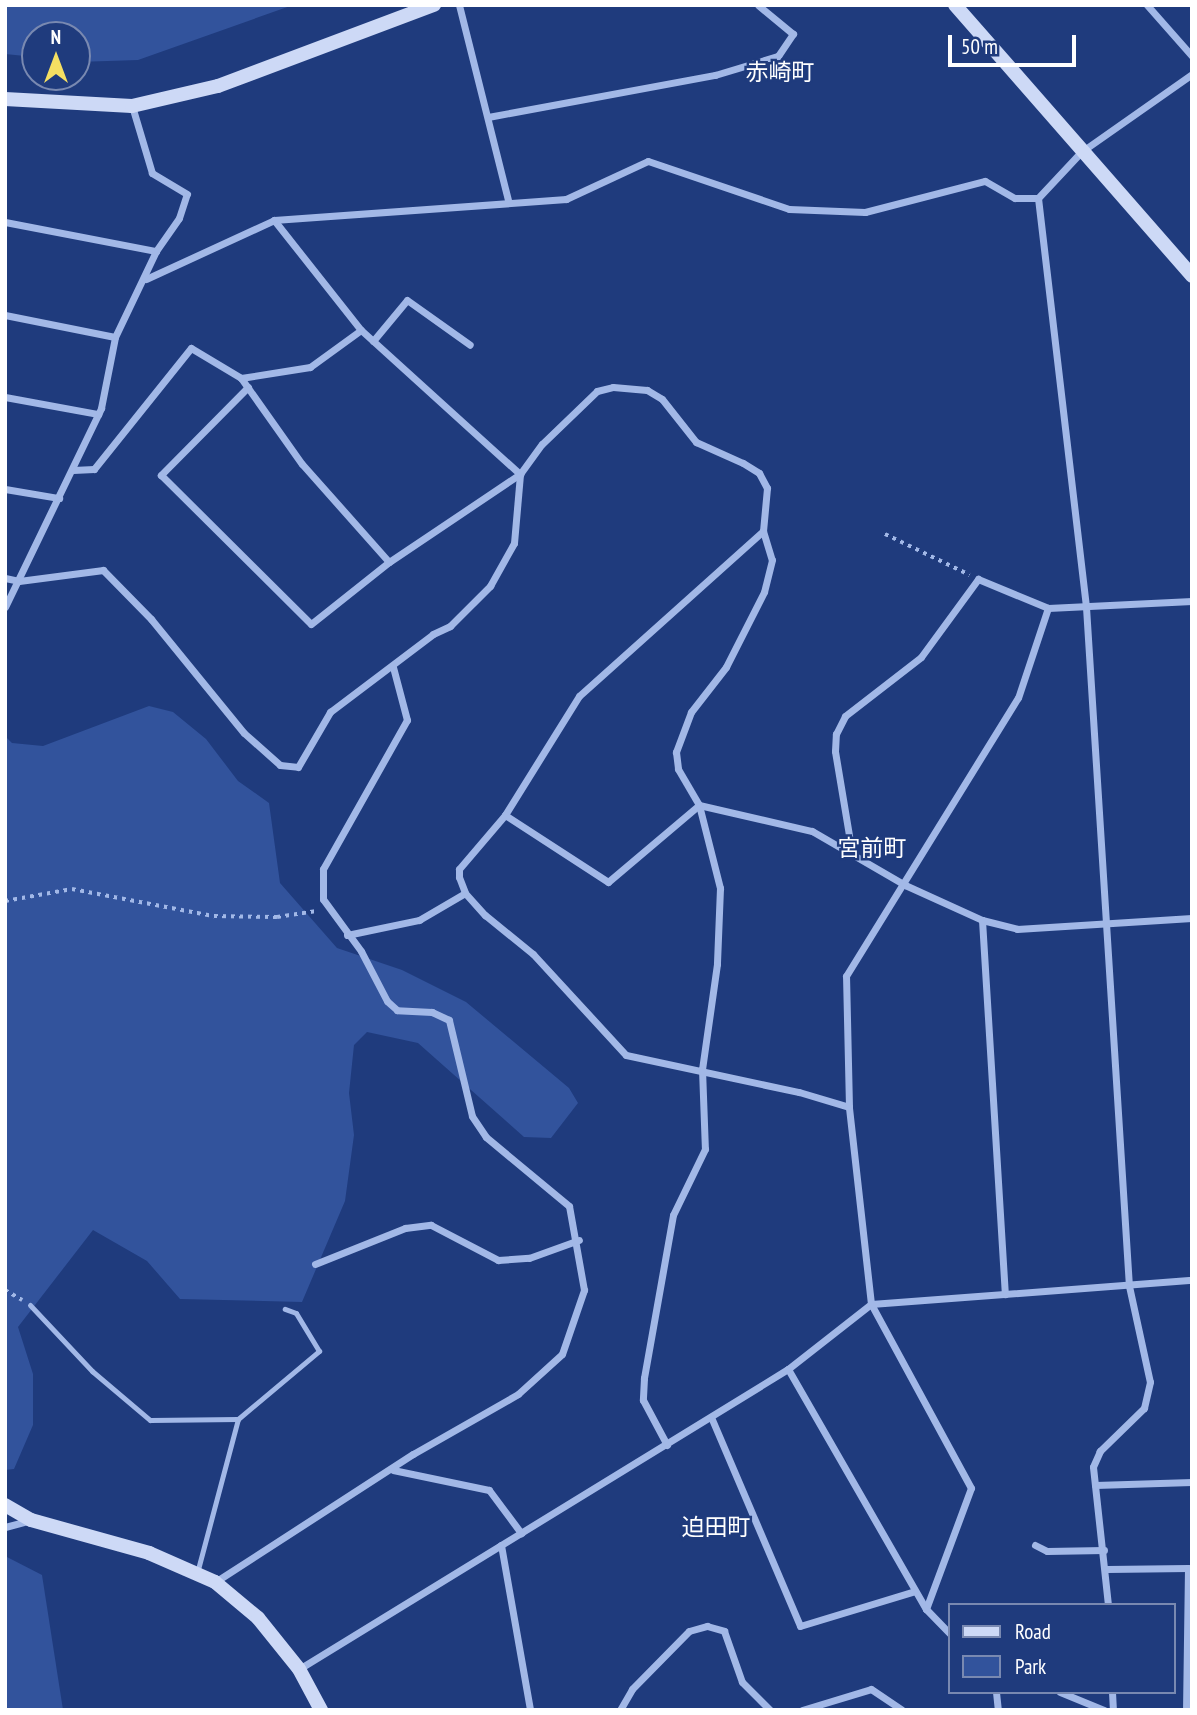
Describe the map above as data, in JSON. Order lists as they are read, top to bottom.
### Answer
{
  "districts": ["赤崎町", "宮前町", "迫田町"],
  "legend": ["Road", "Park"],
  "scale_bar": "50 m",
  "north": "top"
}
